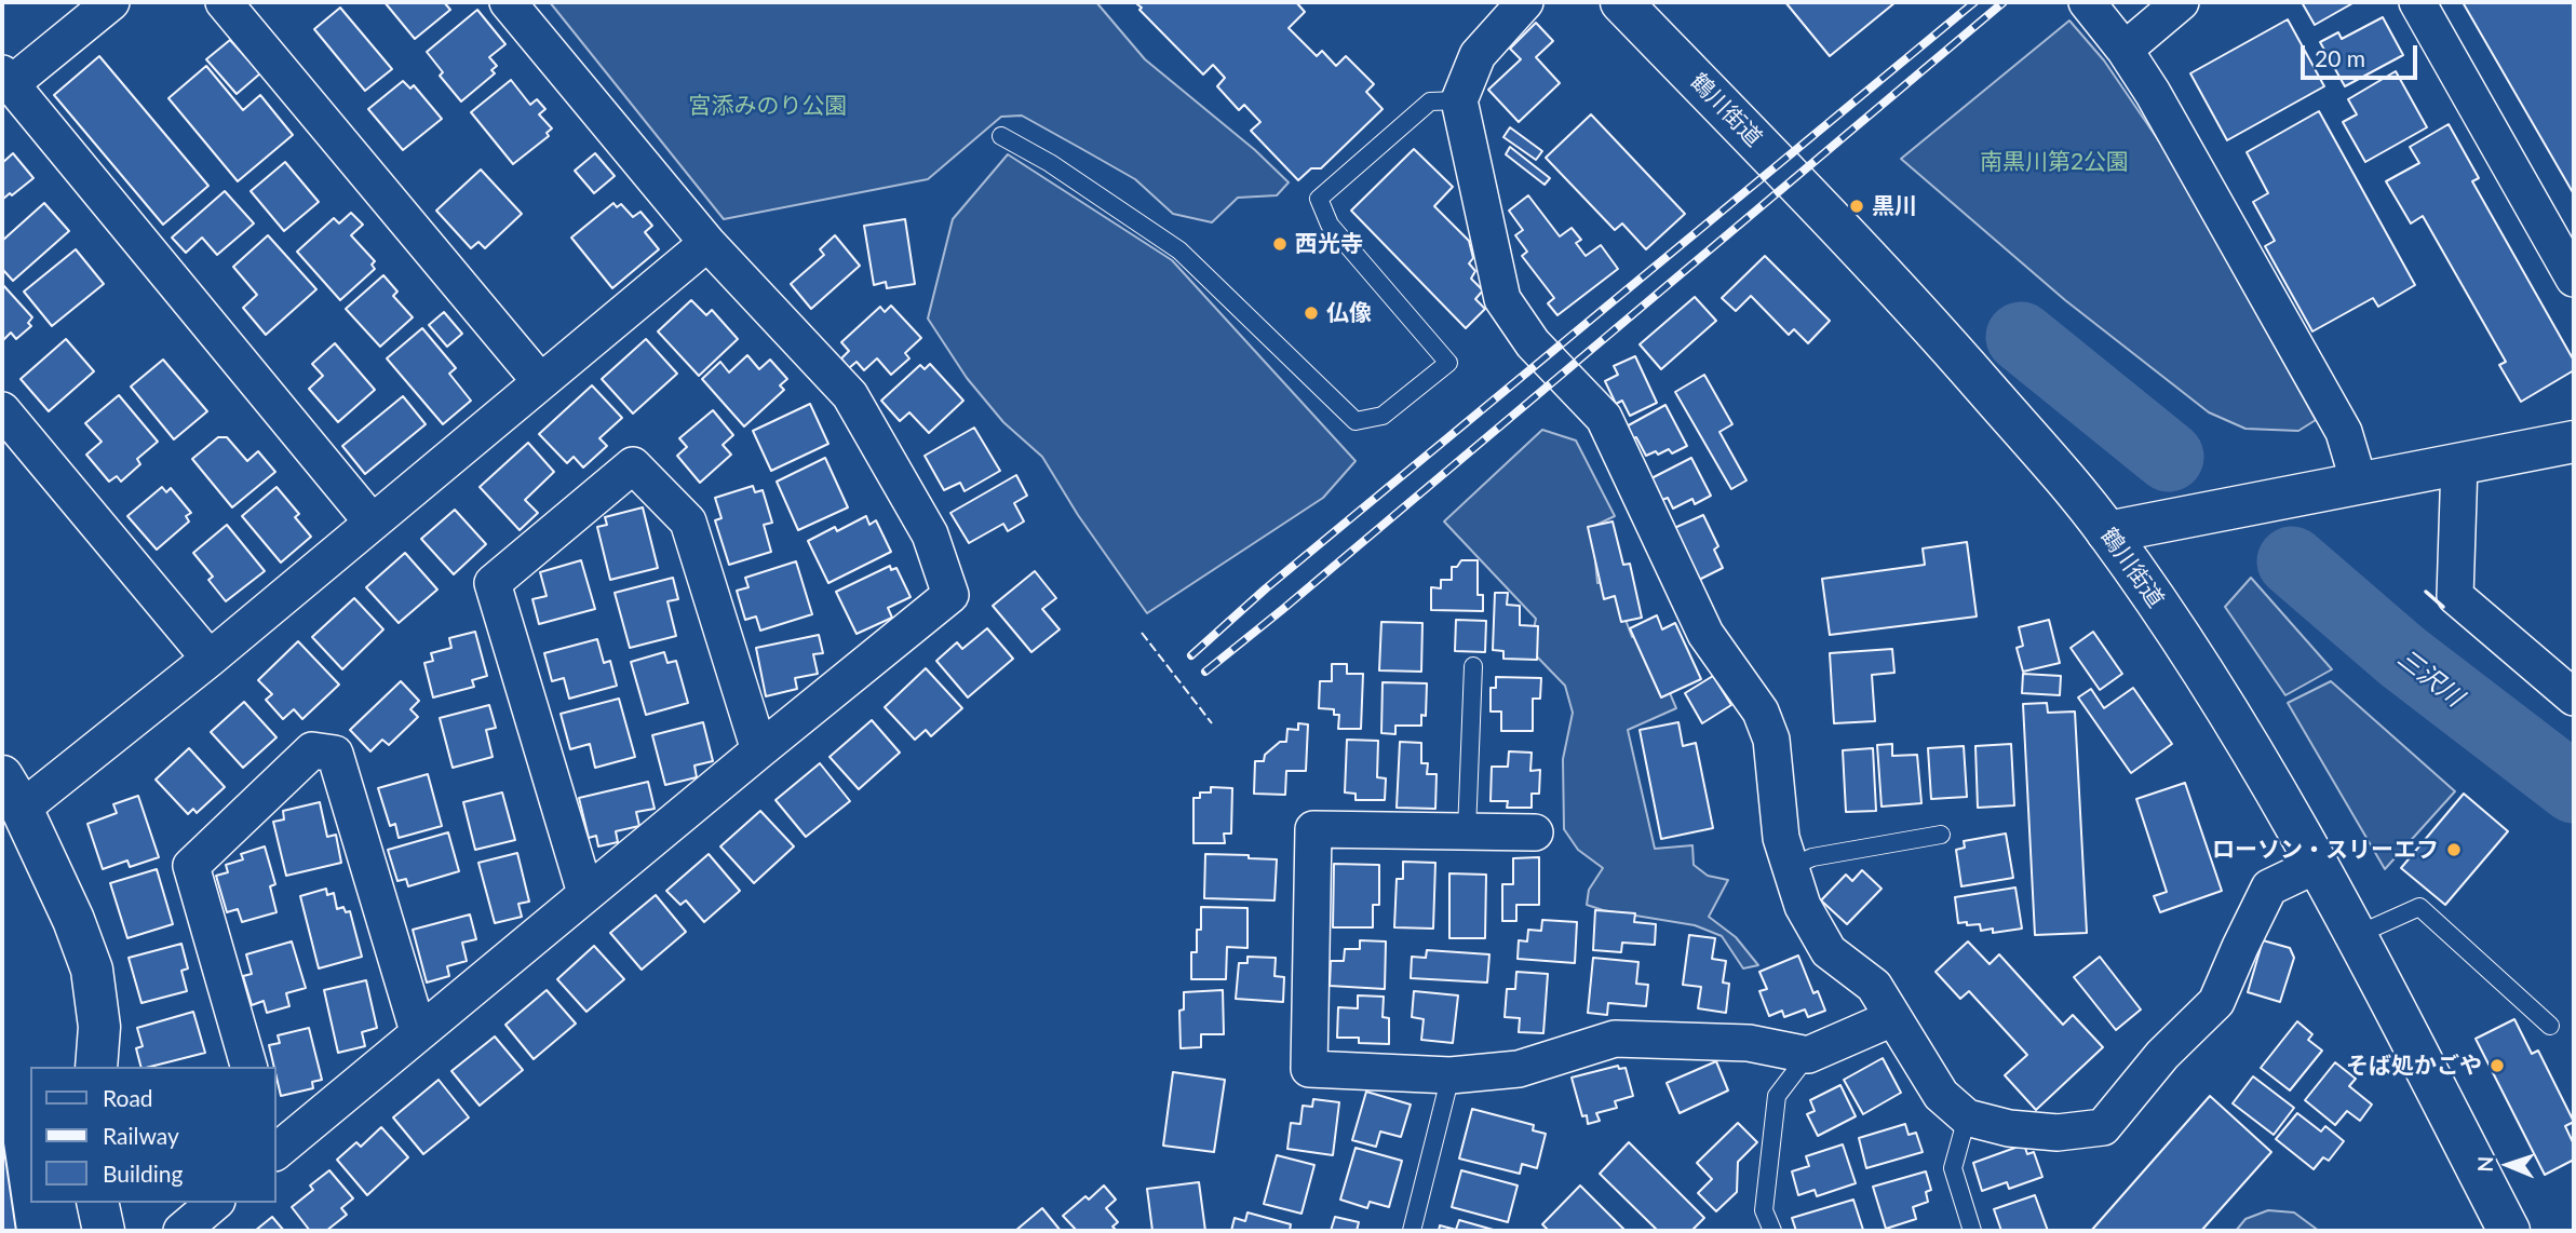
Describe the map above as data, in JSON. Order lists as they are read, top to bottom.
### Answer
{
  "streets": {
    "main road": ["鶴川街道"]
  },
  "water": ["三沢川"],
  "parks": ["宮添みのり公園", "南黒川第2公園"],
  "places": [
    "黒川",
    "西光寺",
    "仏像",
    "ローソン・スリーエフ",
    "そば処かごや"
  ],
  "legend": ["Road", "Railway", "Building"],
  "scale_bar": "20 m",
  "north": "left"
}
